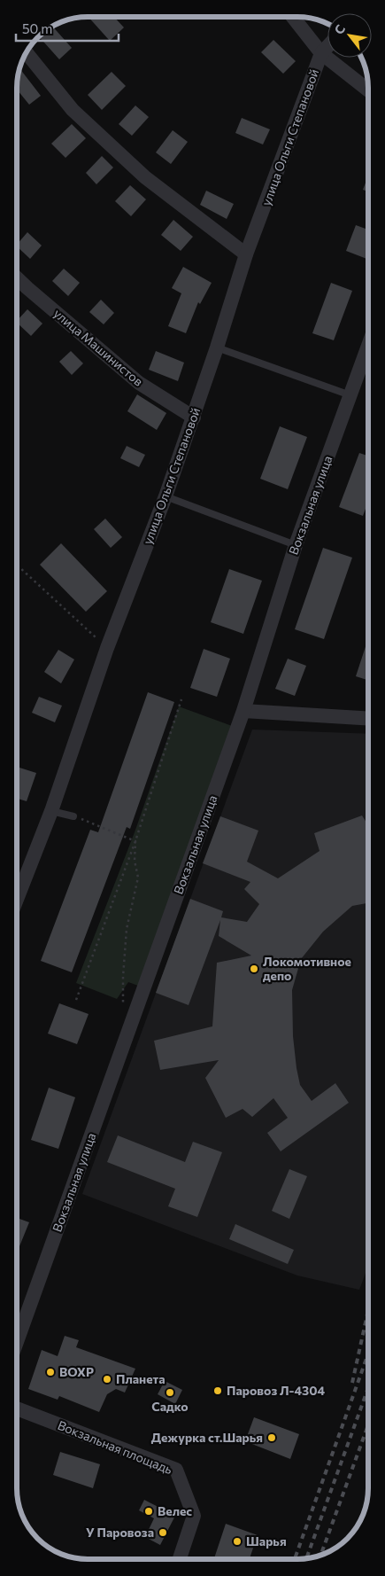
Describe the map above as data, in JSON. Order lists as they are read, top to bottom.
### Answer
{
  "streets": {
    "street": [
      "улица Ольги Степановой",
      "улица Машинистов",
      "Вокзальная улица",
      "Вокзальная площадь"
    ]
  },
  "crossings": [
    ["улица Ольги Степановой", "улица Машинистов"]
  ],
  "places": [
    "Локомотивное депо",
    "ВОХР",
    "Планета",
    "Паровоз Л-4304",
    "Садко",
    "Дежурка ст.Шарья",
    "Велес",
    "У Паровоза",
    "Шарья"
  ],
  "scale_bar": "50 m",
  "north": "top left"
}
